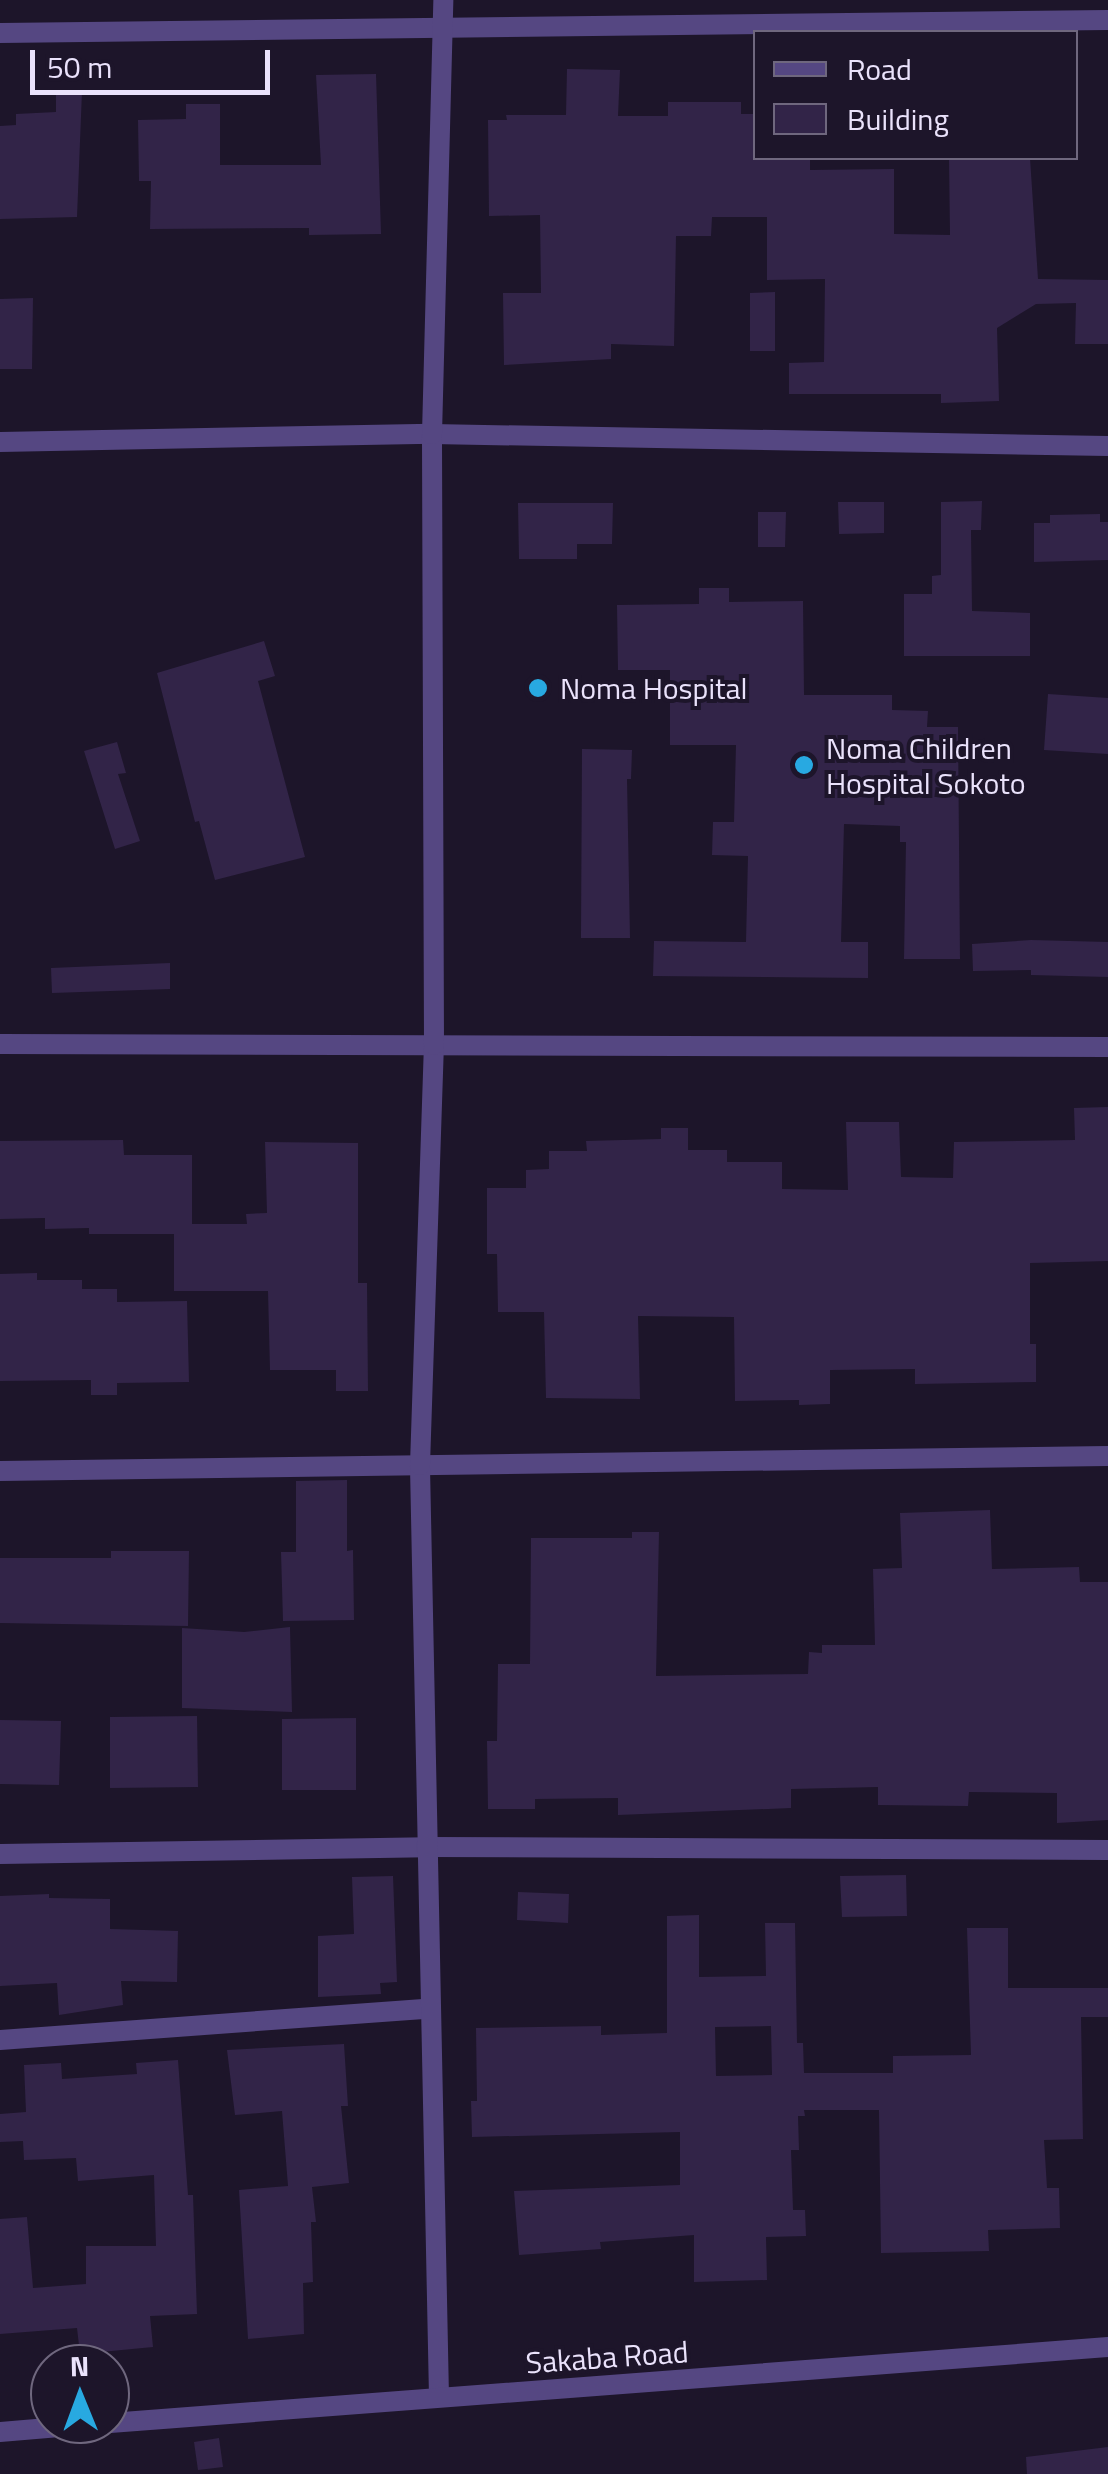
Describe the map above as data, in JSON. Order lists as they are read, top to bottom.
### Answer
{
  "streets": {
    "street": ["Sakaba Road"]
  },
  "places": ["Noma Hospital", "Noma Children Hospital Sokoto"],
  "legend": ["Road", "Building"],
  "scale_bar": "50 m",
  "north": "top"
}
